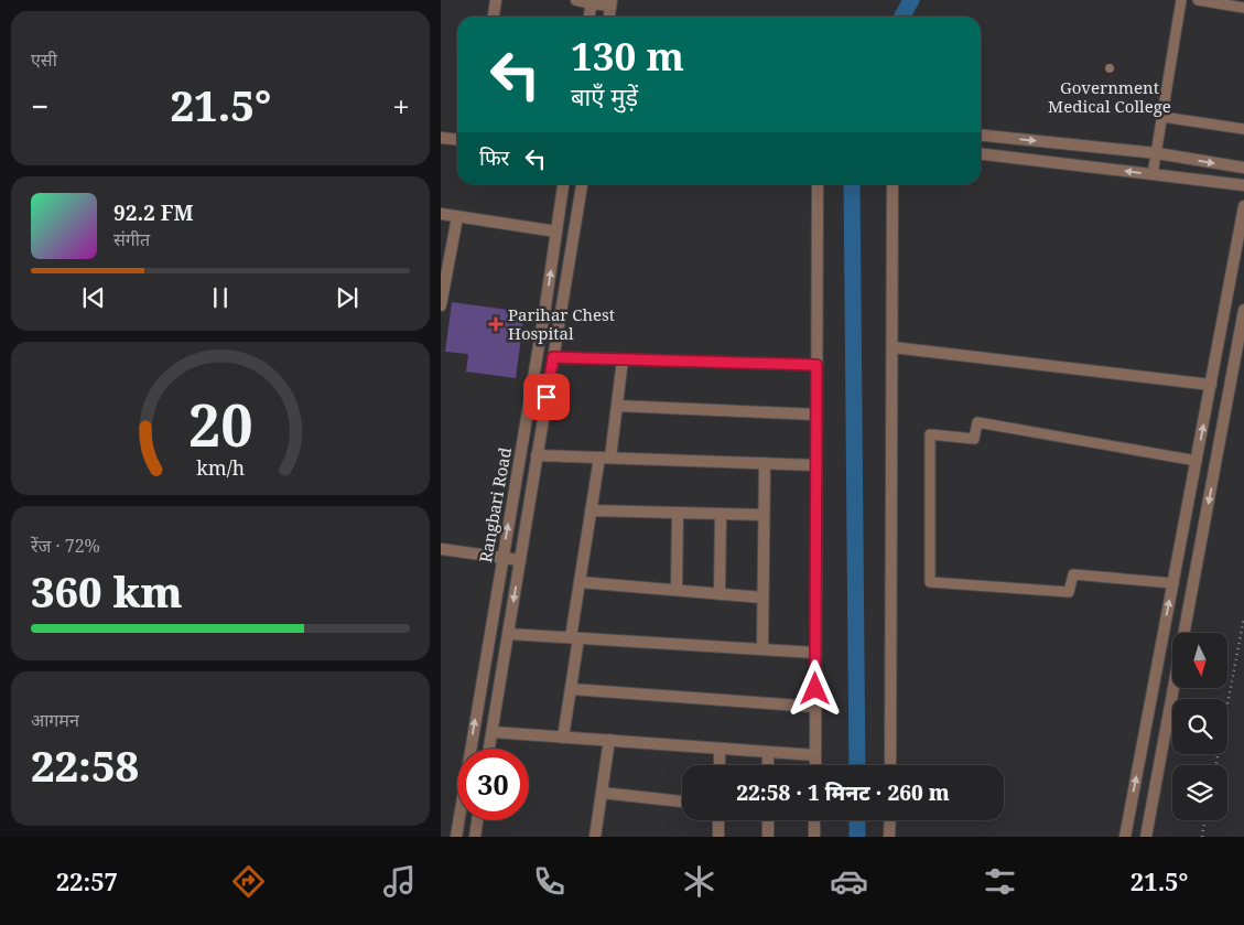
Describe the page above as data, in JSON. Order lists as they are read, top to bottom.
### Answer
{
  "streets": {
    "street": ["Rangbari Road"]
  },
  "places": {
    "other": ["Government Medical College"],
    "health": ["Parihar Chest Hospital"]
  },
  "north": "bottom",
  "page": {
    "tile": [
      "एसी",
      ["रेंज · 72%", "360 km"],
      ["आगमन", "22:58"]
    ],
    "turn": ["130 m", "बाएँ मुड़ें"],
    "heat": ["−", "21.5°", "+"],
    "then": "फिर",
    "song": ["92.2 FM", "संगीत"],
    "limit": "30",
    "trip": "22:58 · 1 मिनट · 260 m",
    "tabs": ["22:57", "21.5°"],
    "gauge": ["20", "km/h"]
  }
}
